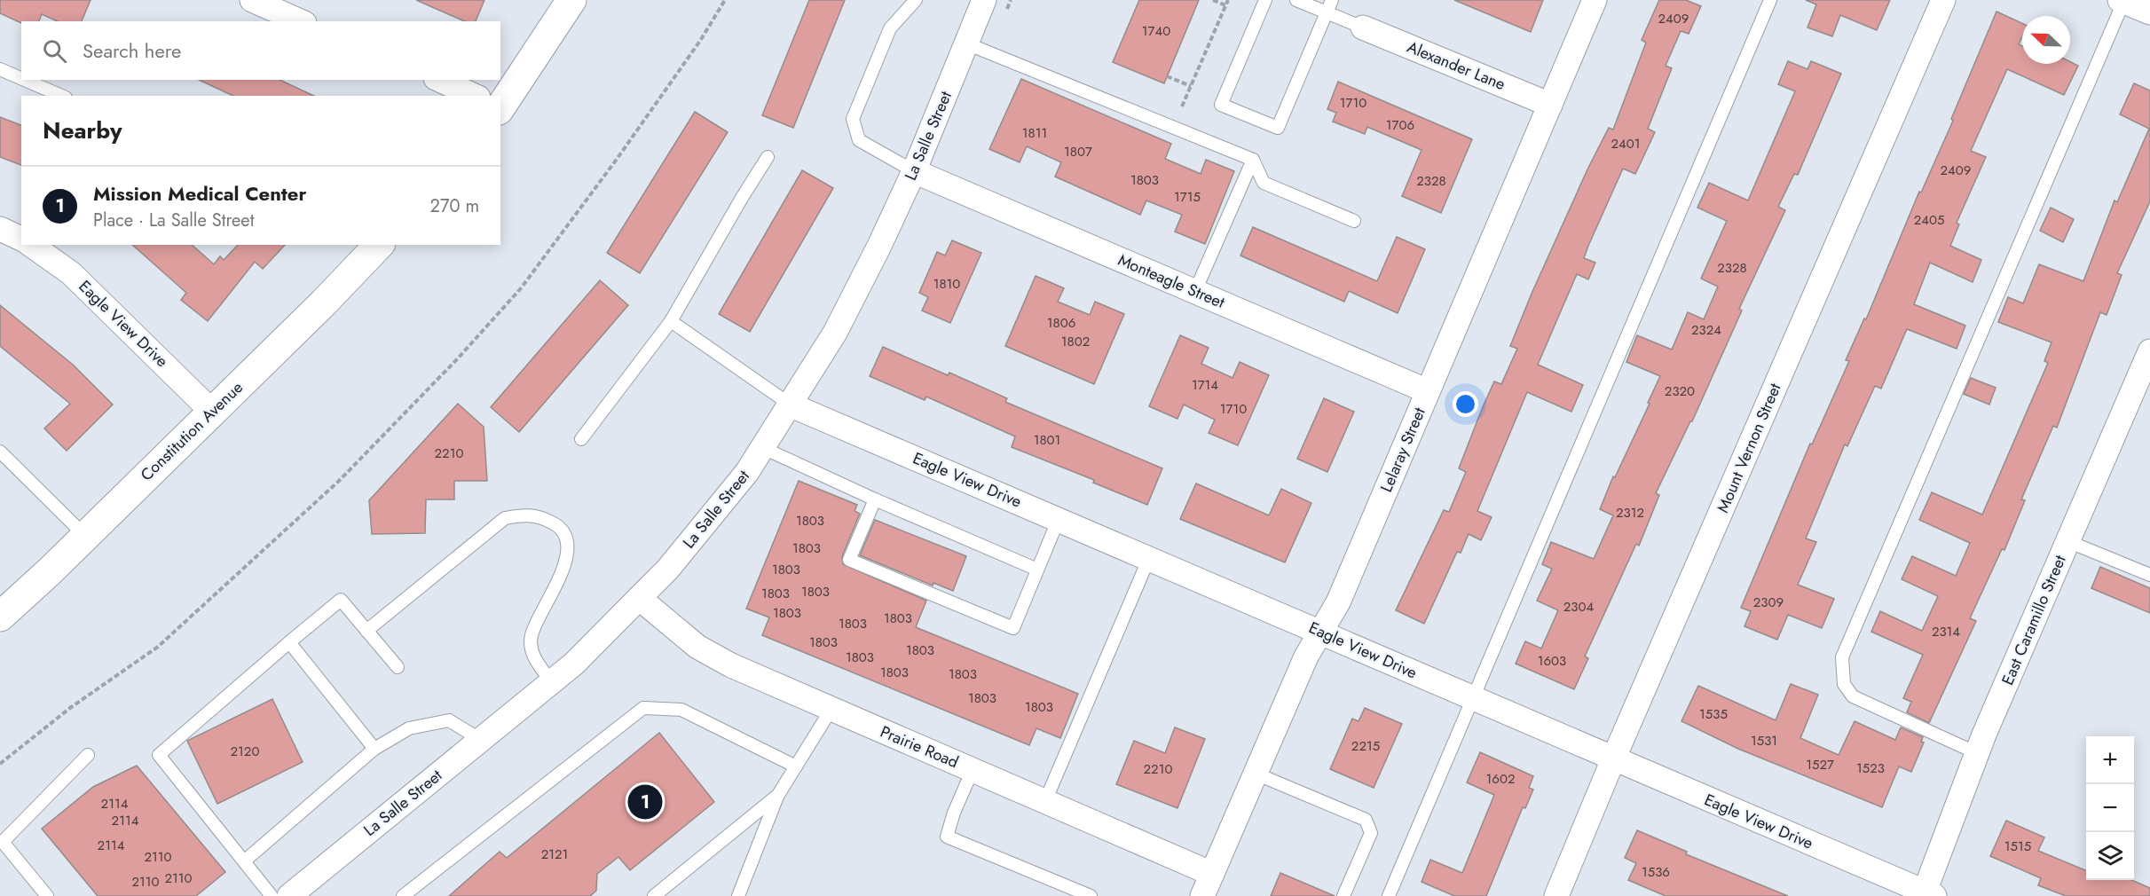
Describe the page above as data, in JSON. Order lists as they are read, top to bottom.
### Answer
{
  "streets": {
    "main road": ["Constitution Avenue"],
    "street": [
      "Alexander Lane",
      "La Salle Street",
      "Monteagle Street",
      "Eagle View Drive",
      "Mount Vernon Street",
      "Lelaray Street",
      "East Caramillo Street",
      "Prairie Road"
    ]
  },
  "crossings": [
    ["Alexander Lane", "Lelaray Street"],
    ["La Salle Street", "Monteagle Street"],
    ["La Salle Street", "Eagle View Drive"],
    ["La Salle Street", "Prairie Road"],
    ["Monteagle Street", "Lelaray Street"],
    ["Eagle View Drive", "Constitution Avenue"],
    ["Eagle View Drive", "Mount Vernon Street"],
    ["Eagle View Drive", "Lelaray Street"],
    ["Eagle View Drive", "East Caramillo Street"],
    ["Lelaray Street", "Prairie Road"]
  ],
  "house_numbers": [
    "2409",
    "1740",
    "1710",
    "1706",
    "1811",
    "2401",
    "1807",
    "2409",
    "1803",
    "2328",
    "1715",
    "2405",
    "2328",
    "1810",
    "1806",
    "2324",
    "1802",
    "1714",
    "2320",
    "1710",
    "1801",
    "2210",
    "2312",
    "1803",
    "1803",
    "1803",
    "1803",
    "1803",
    "2309",
    "2304",
    "1803",
    "1803",
    "1803",
    "2314",
    "1803",
    "1803",
    "1803",
    "1603",
    "1803",
    "1803",
    "1803",
    "1803",
    "1535",
    "1531",
    "2215",
    "2120",
    "1527",
    "1523",
    "2210",
    "1602",
    "2114",
    "2114",
    "2114",
    "1515",
    "2121",
    "2110",
    "1536",
    "2110",
    "2110"
  ],
  "north": "top left",
  "page": {
    "search": "Search here",
    "heading": "Nearby",
    "list": [
      {
        "mark": "1",
        "name": "Mission Medical Center",
        "note": "Place · La Salle Street",
        "value": "270 m"
      }
    ],
    "map_buttons": ["+", "−"],
    "pins": "1"
  }
}
